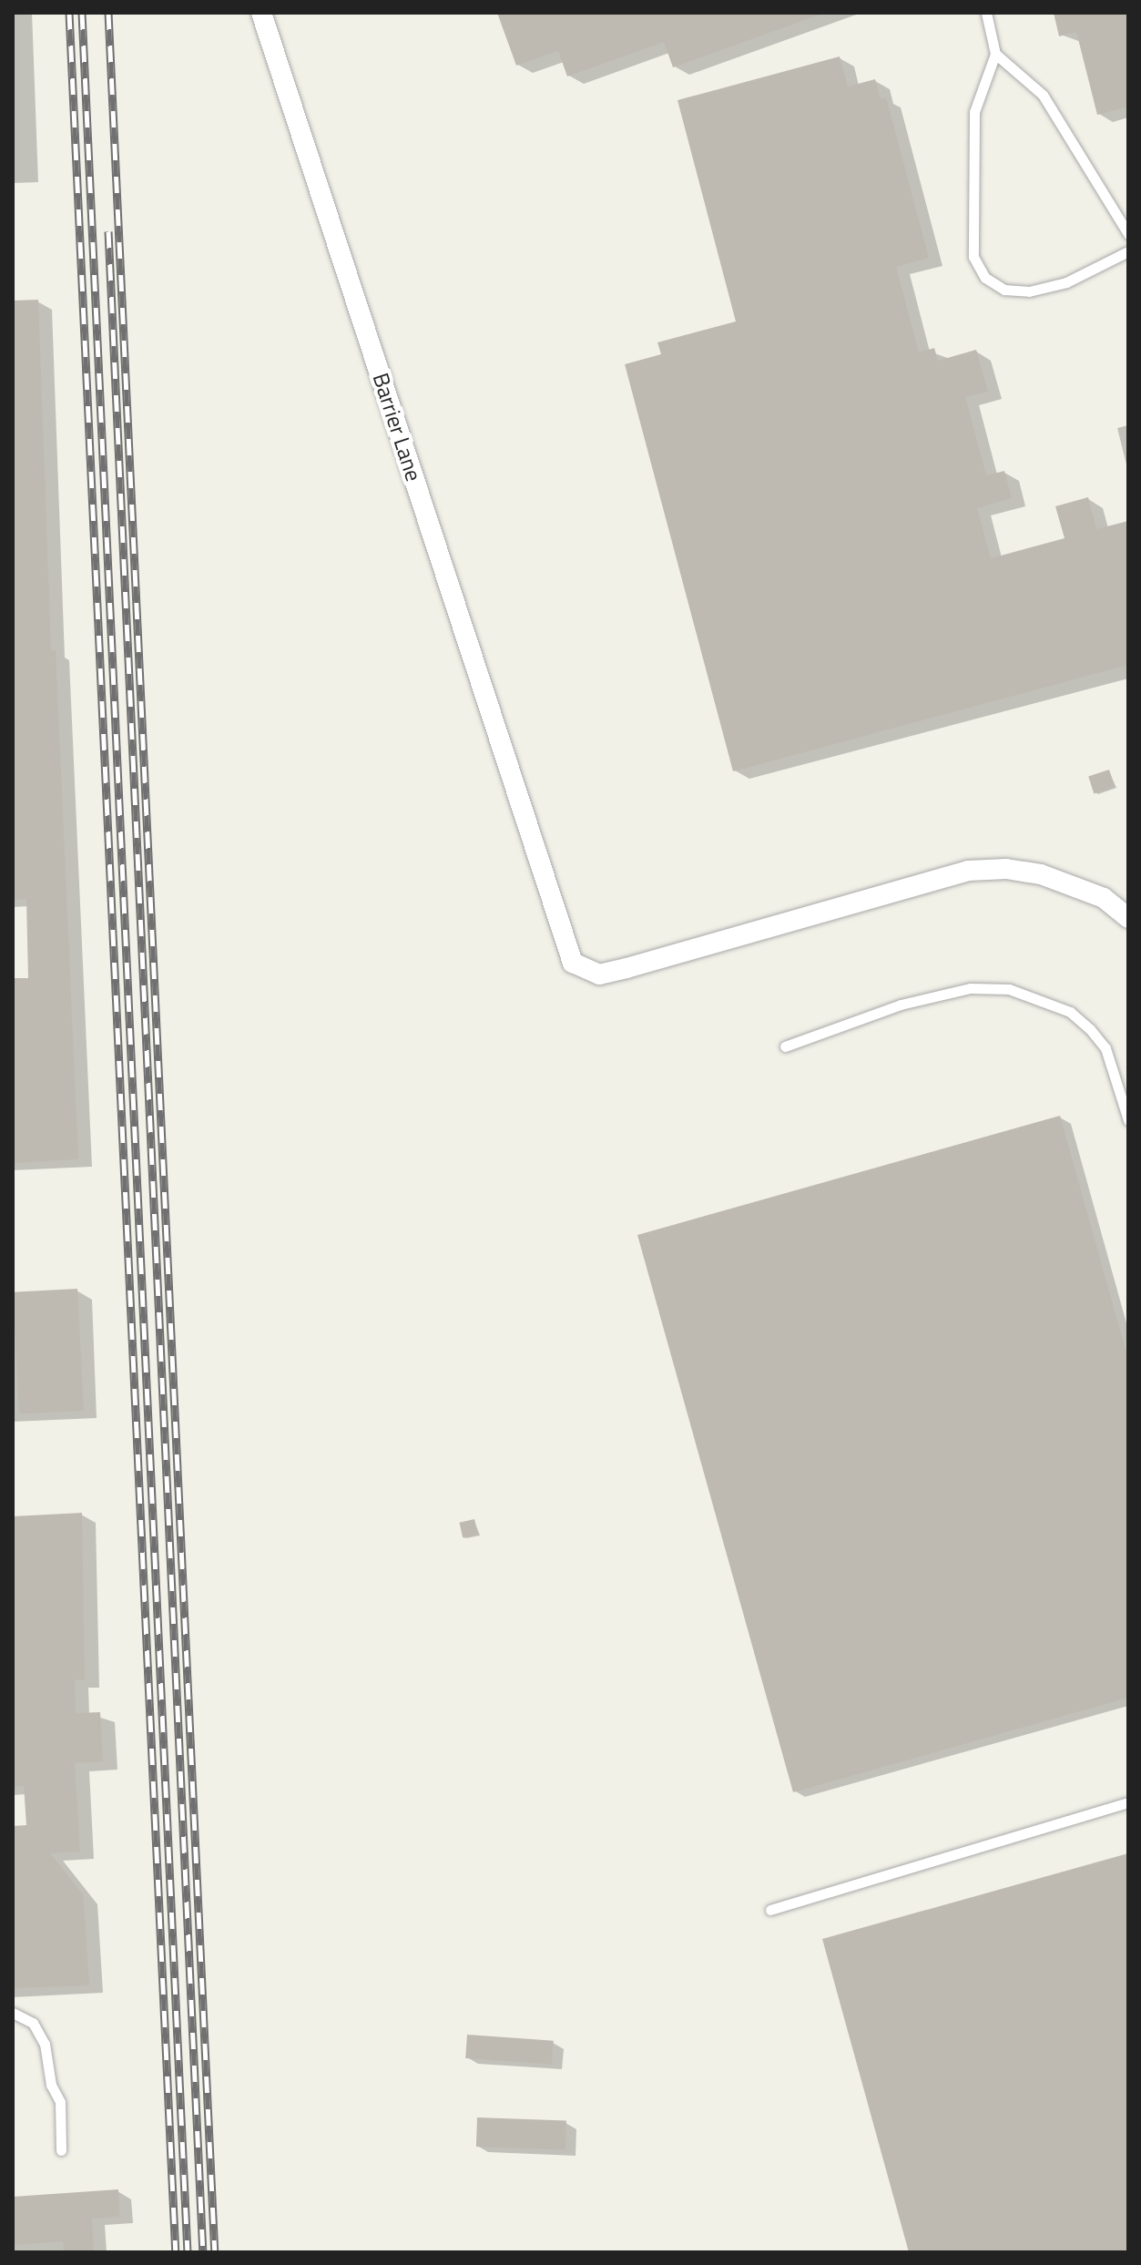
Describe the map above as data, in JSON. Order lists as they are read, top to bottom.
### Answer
{
  "streets": {
    "street": ["Barrier Lane"]
  }
}
